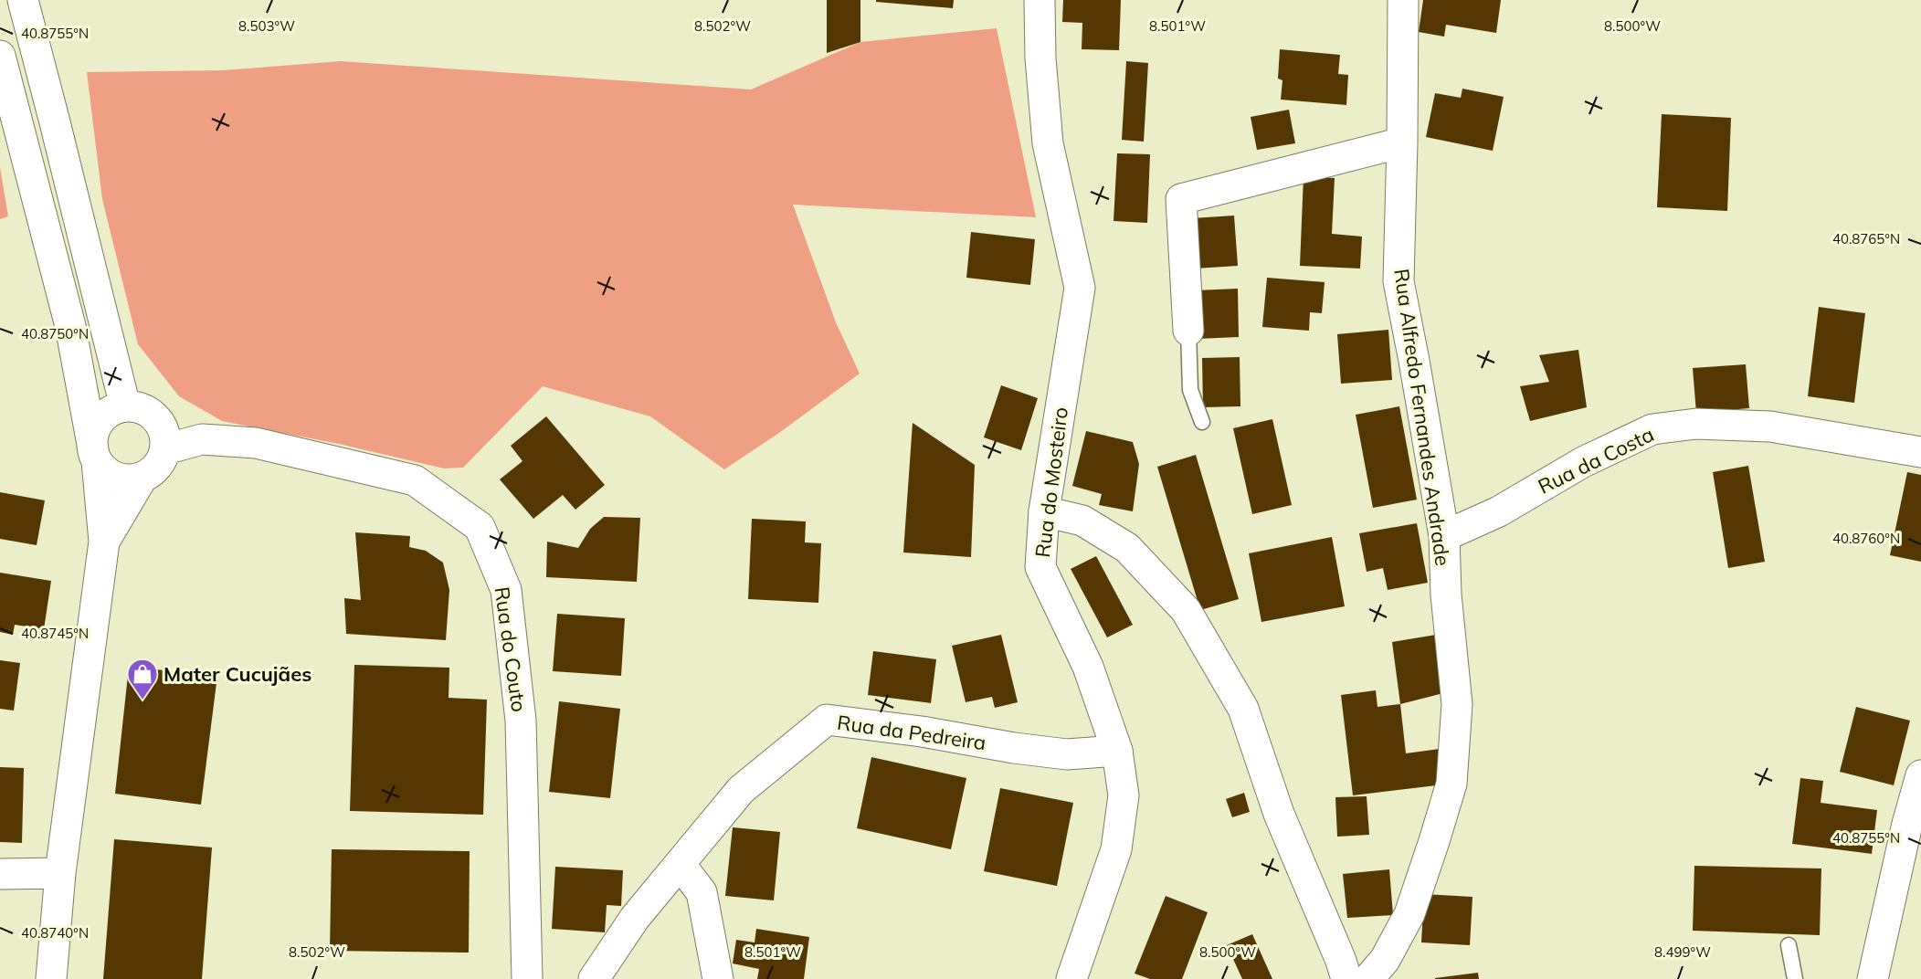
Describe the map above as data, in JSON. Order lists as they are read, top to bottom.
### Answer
{
  "streets": {
    "street": [
      "Rua Alfredo Fernandes Andrade",
      "Rua da Costa",
      "Rua do Mosteiro",
      "Rua do Couto",
      "Rua da Pedreira"
    ]
  },
  "crossings": [
    ["Rua Alfredo Fernandes Andrade", "Rua da Costa"],
    ["Rua do Mosteiro", "Rua da Pedreira"]
  ],
  "places": {
    "shop": ["Mater Cucujães"]
  },
  "coordinates": [
    "8.503°W",
    "8.502°W",
    "8.501°W",
    "8.500°W",
    "40.8755°N",
    "40.8765°N",
    "40.8750°N",
    "40.8760°N",
    "40.8745°N",
    "40.8740°N",
    "8.499°W"
  ]
}
